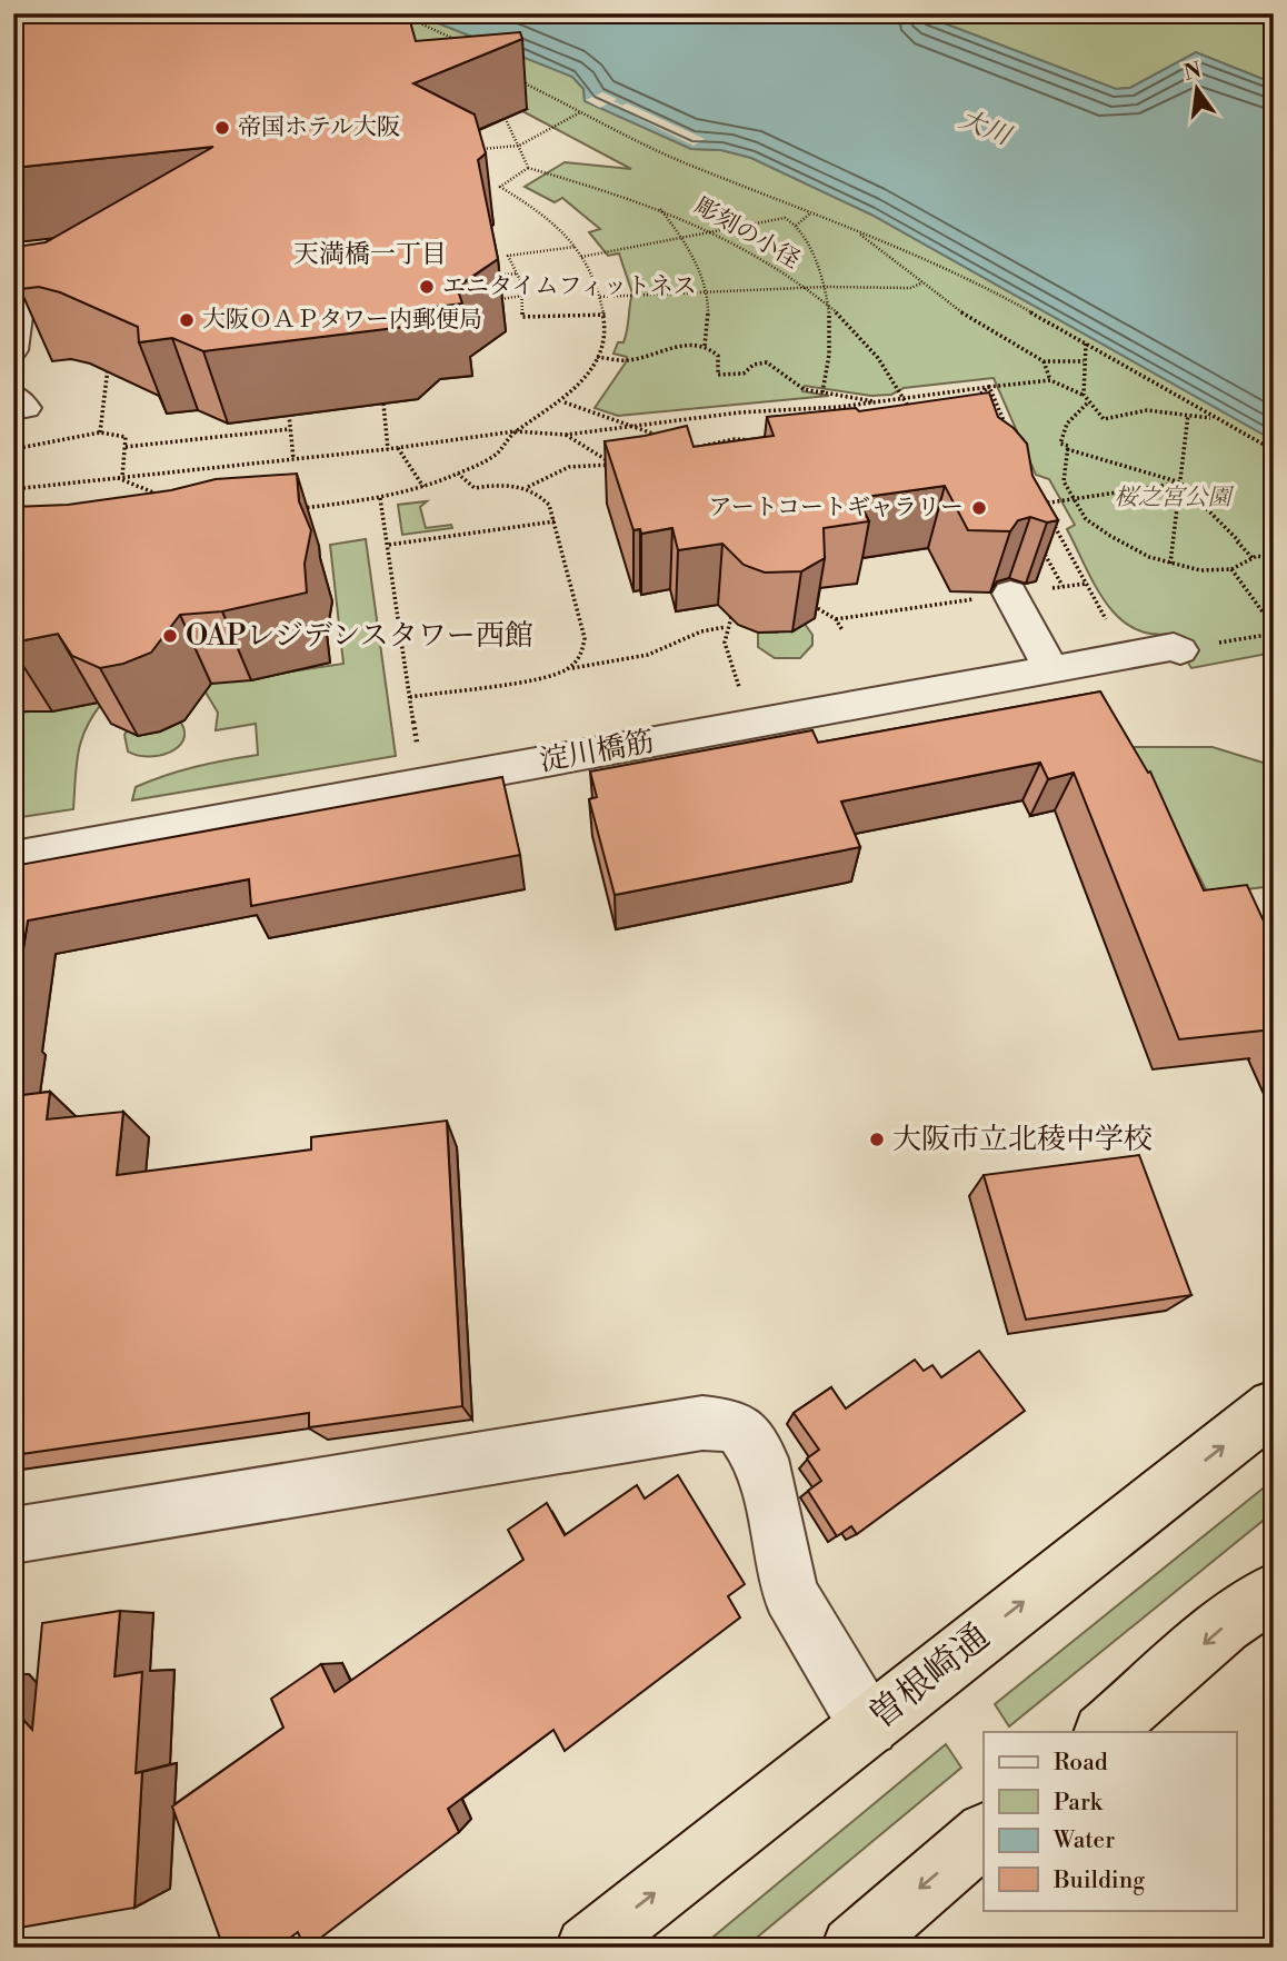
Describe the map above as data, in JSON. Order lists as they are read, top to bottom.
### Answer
{
  "streets": {
    "highway": ["曽根崎通"],
    "street": ["淀川橋筋"],
    "path": ["彫刻の小径"]
  },
  "districts": ["天満橋一丁目"],
  "water": ["大川"],
  "parks": ["桜之宮公園"],
  "places": [
    "帝国ホテル大阪",
    "エニタイムフィットネス",
    "大阪ＯＡＰタワー内郵便局",
    "アートコートギャラリー",
    "OAPレジデンスタワー西館",
    "大阪市立北稜中学校"
  ],
  "legend": [
    "Road",
    "Park",
    "Water",
    "Building"
  ],
  "north": "top"
}
